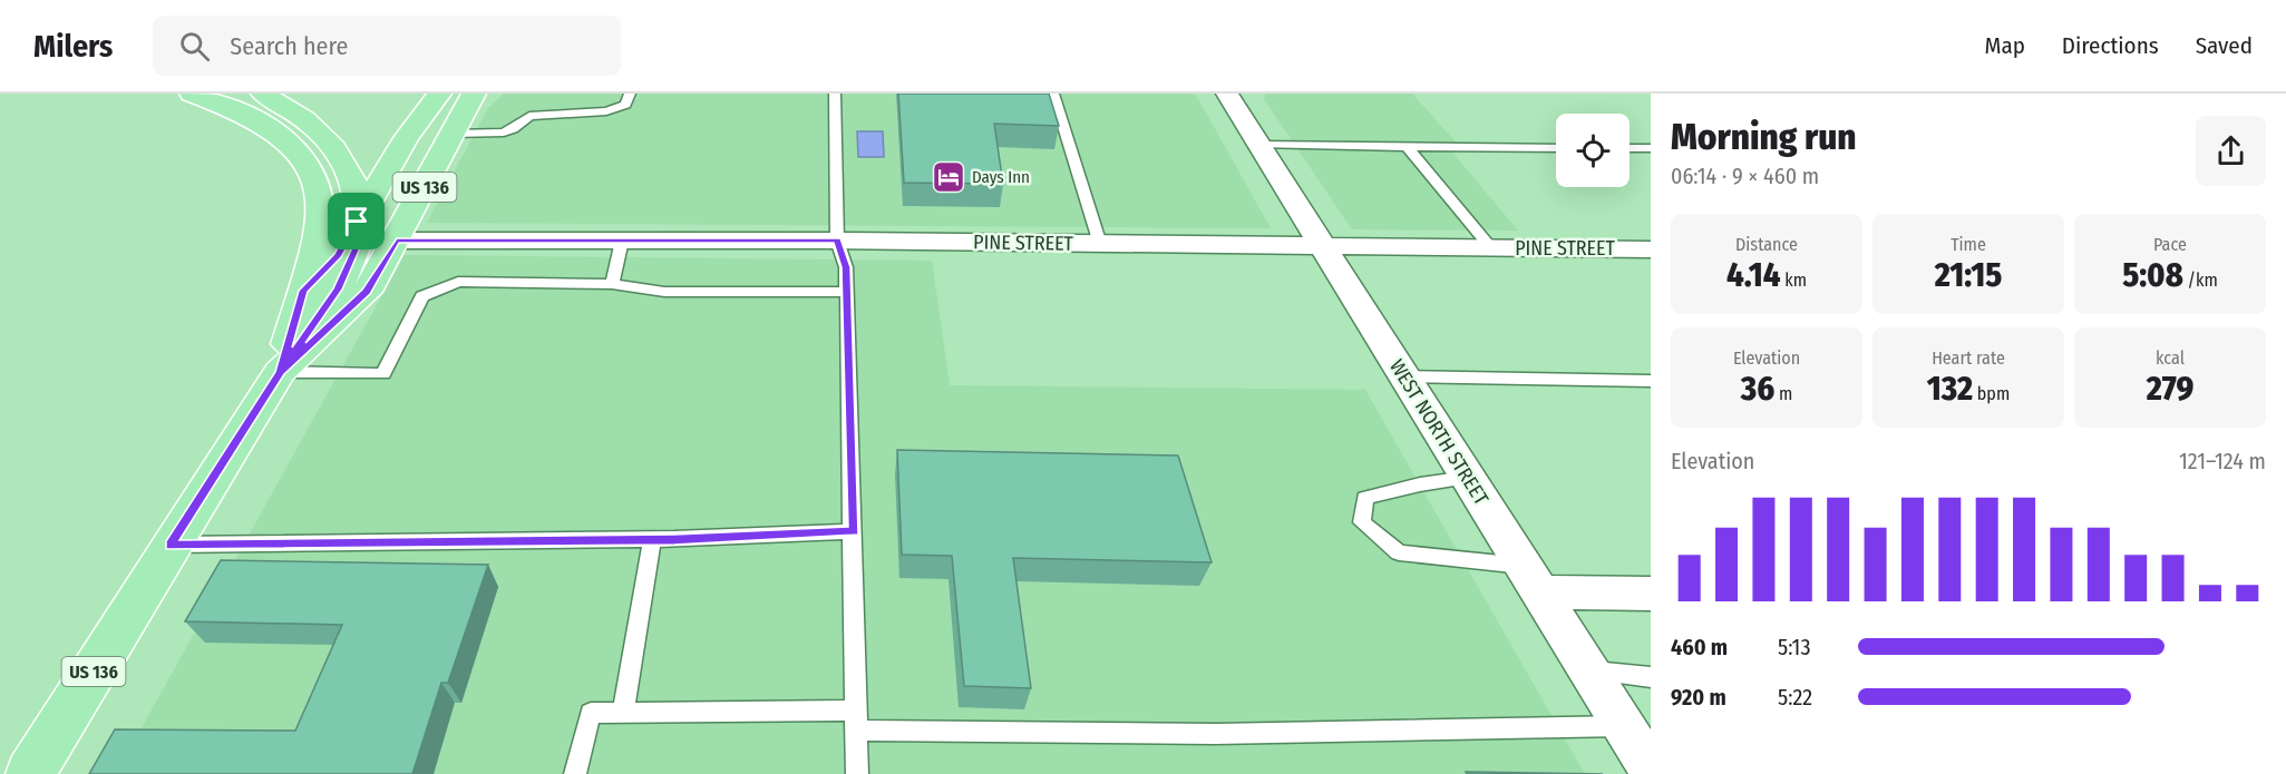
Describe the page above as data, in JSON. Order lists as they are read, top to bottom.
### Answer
{
  "streets": {
    "main road": ["US 136"],
    "street": ["PINE STREET", "WEST NORTH STREET"]
  },
  "crossings": [
    ["US 136", "PINE STREET"],
    ["PINE STREET", "WEST NORTH STREET"]
  ],
  "places": {
    "hotel": ["Days Inn"]
  },
  "page": {
    "header": "Milers",
    "search": "Search here",
    "nav": ["Map", "Directions", "Saved"],
    "heading": ["Morning run", "06:14 · 9 × 460 m"],
    "stats": [
      ["Distance", "4.14 km"],
      ["Time", "21:15"],
      ["Pace", "5:08 /km"],
      ["Elevation", "36 m"],
      ["Heart rate", "132 bpm"],
      ["kcal", "279"]
    ],
    "chart": ["Elevation", "121–124 m"],
    "list": [
      {
        "name": "460 m",
        "note": "5:13"
      },
      {
        "name": "920 m",
        "note": "5:22"
      }
    ]
  }
}
